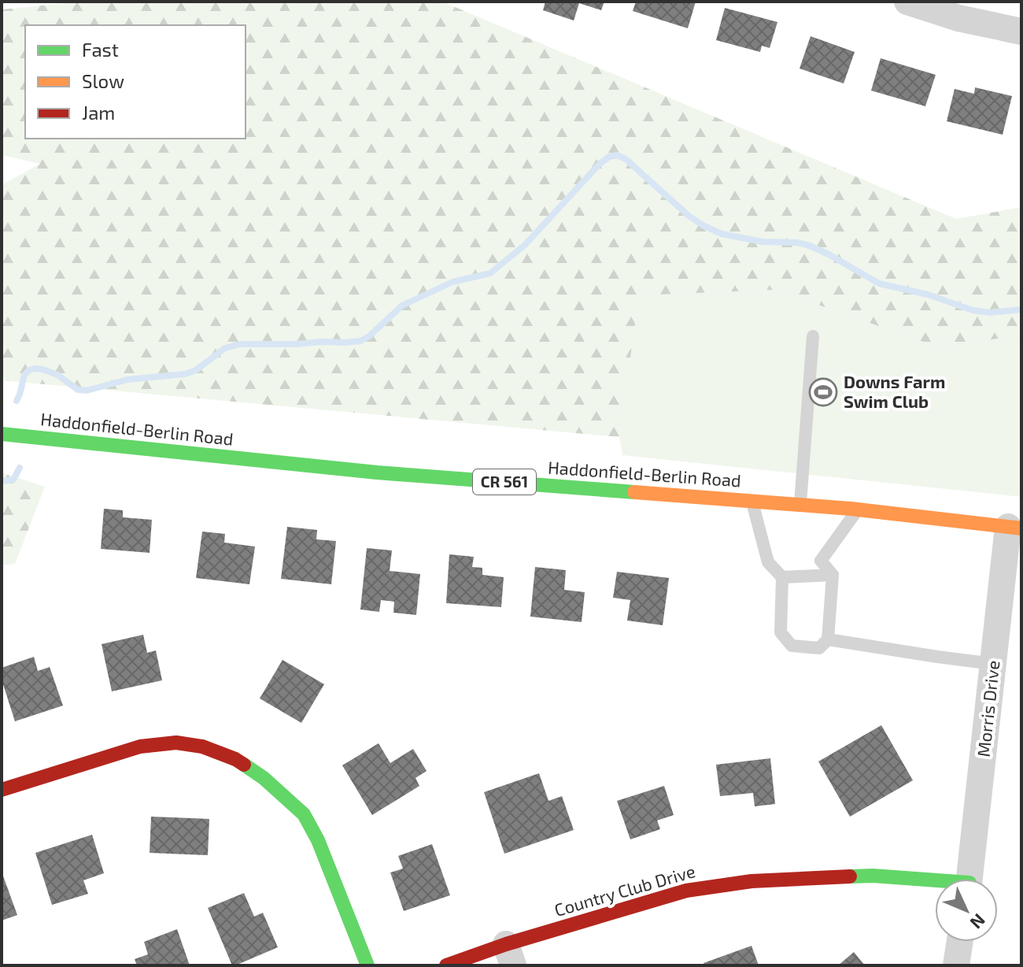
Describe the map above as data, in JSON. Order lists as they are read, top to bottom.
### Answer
{
  "streets": {
    "street": [
      "Haddonfield-Berlin Road",
      "CR 561",
      "Morris Drive",
      "Country Club Drive"
    ]
  },
  "crossings": [
    ["Haddonfield-Berlin Road", "Morris Drive"]
  ],
  "places": {
    "sports": ["Downs Farm Swim Club"]
  },
  "legend": ["Fast", "Slow", "Jam"],
  "north": "bottom right"
}
